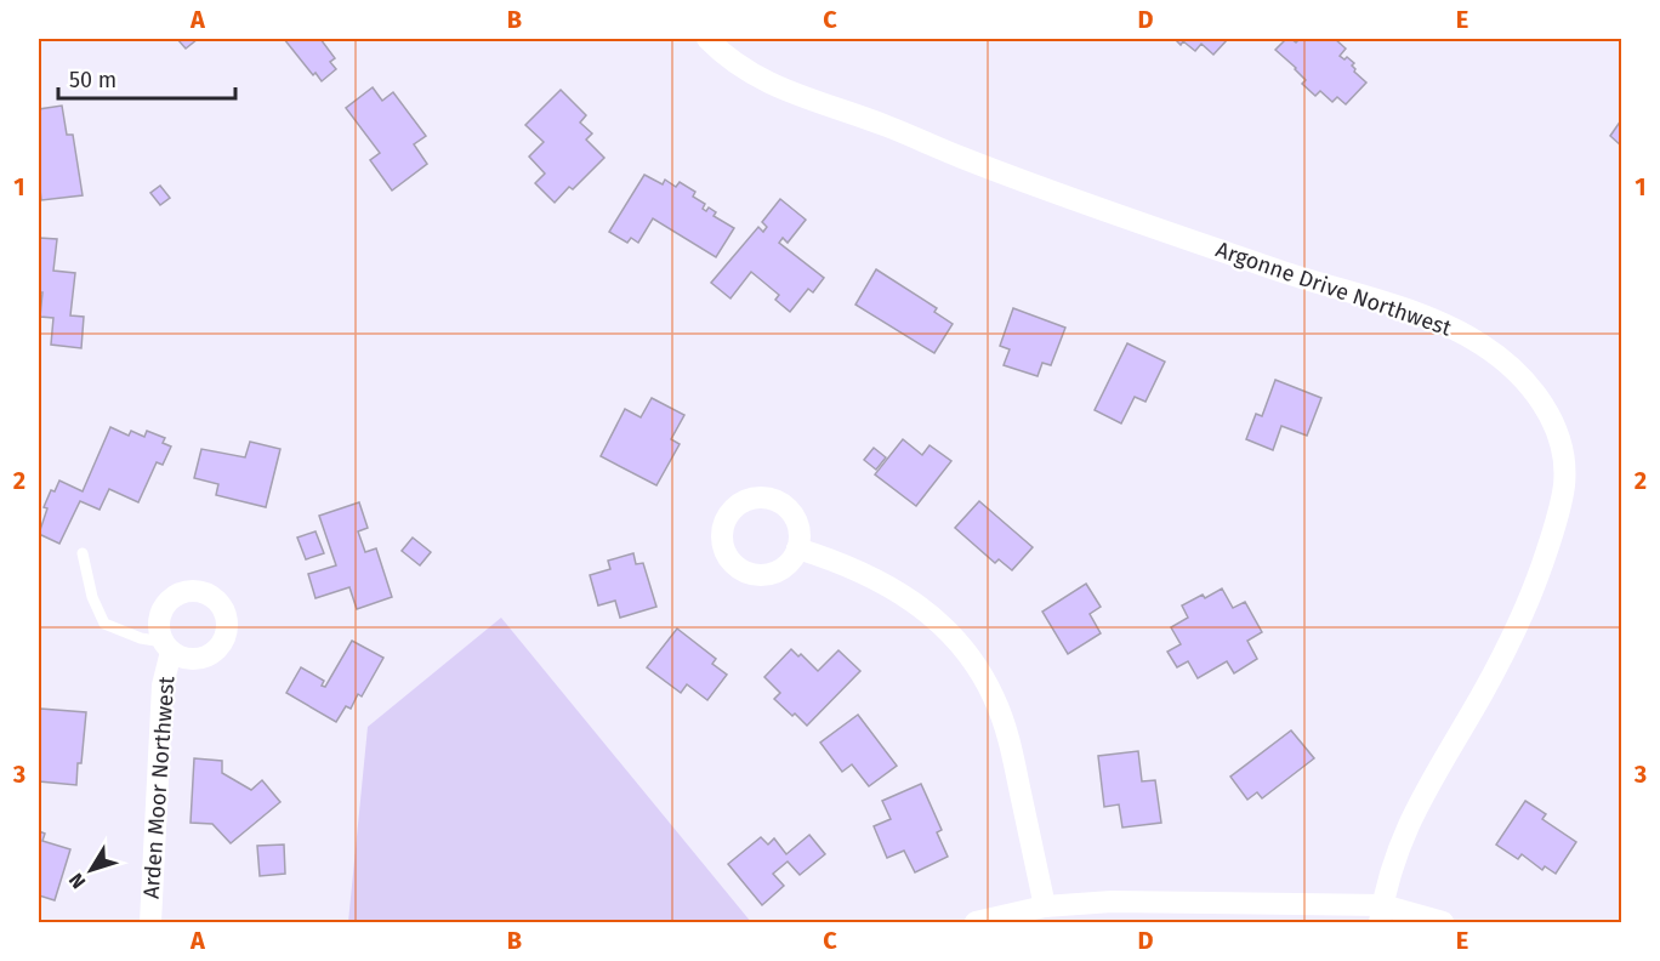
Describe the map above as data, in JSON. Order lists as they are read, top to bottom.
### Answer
{
  "streets": {
    "street": ["Argonne Drive Northwest", "Arden Moor Northwest"]
  },
  "scale_bar": "50 m",
  "north": "bottom left",
  "grid": {
    "columns": [
      "A",
      "B",
      "C",
      "D",
      "E"
    ],
    "rows": ["1", "2", "3"]
  }
}
